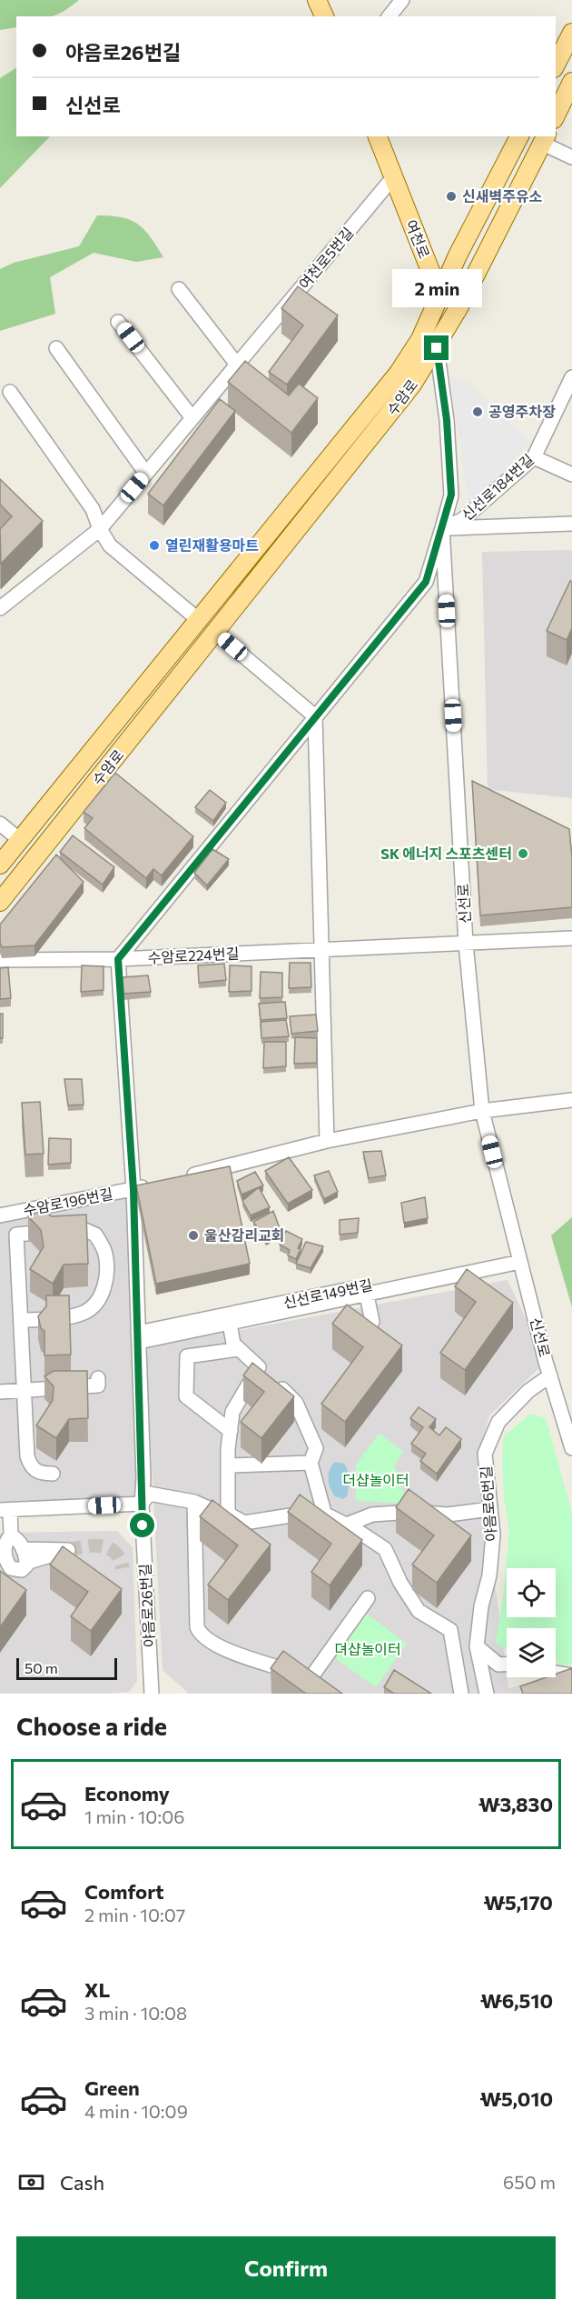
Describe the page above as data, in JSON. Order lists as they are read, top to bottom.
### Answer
{
  "streets": {
    "main road": ["여천로", "수암로"],
    "street": [
      "여천로5번길",
      "신선로184번길",
      "신선로",
      "수암로224번길",
      "수암로196번길",
      "신선로149번길",
      "야음로6번길",
      "야음로26번길"
    ]
  },
  "crossings": [
    ["여천로", "여천로5번길"],
    ["여천로", "수암로"],
    ["여천로", "신선로"],
    ["수암로", "신선로"],
    ["신선로184번길", "신선로"],
    ["신선로", "수암로224번길"],
    ["신선로", "신선로149번길"],
    ["신선로", "야음로6번길"],
    ["수암로224번길", "야음로26번길"],
    ["수암로196번길", "야음로26번길"],
    ["신선로149번길", "야음로26번길"]
  ],
  "parks": ["더샵놀이터", "뎌샵놀이터"],
  "places": [
    "신새벽주유소",
    "공영주차장",
    "열린재활용마트",
    "SK 에너지 스포츠센터",
    "울산감리교회"
  ],
  "scale_bar": "50 m",
  "page": {
    "banner": ["야음로26번길", "신선로"],
    "bubble": "2 min",
    "scale": "50 m",
    "heading": "Choose a ride",
    "list": [
      {
        "name": "Economy",
        "note": "1 min · 10:06",
        "value": "₩3,830"
      },
      {
        "name": "Comfort",
        "note": "2 min · 10:07",
        "value": "₩5,170"
      },
      {
        "name": "XL",
        "note": "3 min · 10:08",
        "value": "₩6,510"
      },
      {
        "name": "Green",
        "note": "4 min · 10:09",
        "value": "₩5,010"
      }
    ],
    "pay": ["Cash", "650 m"],
    "buttons": "Confirm"
  }
}
